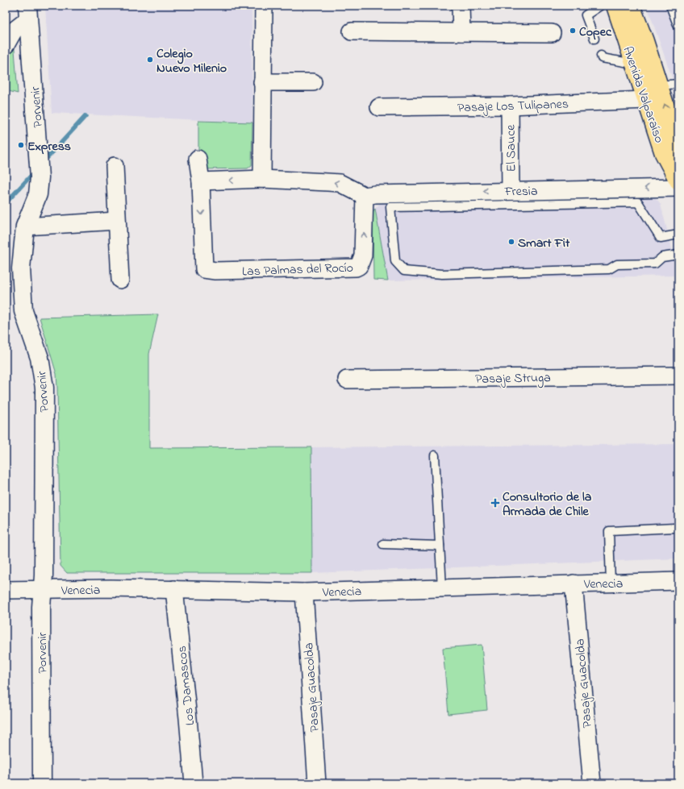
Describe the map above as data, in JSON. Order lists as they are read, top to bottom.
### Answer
{
  "streets": {
    "main road": ["Avenida Valparaíso"],
    "street": [
      "Pasaje Los Tulipanes",
      "Porvenir",
      "El Sauce",
      "Fresia",
      "Las Palmas del Rocío",
      "Pasaje Struga",
      "Venecia",
      "Pasaje Guacolda",
      "Los Damascos"
    ]
  },
  "crossings": [
    ["Avenida Valparaíso", "Pasaje Los Tulipanes"],
    ["Pasaje Los Tulipanes", "El Sauce"],
    ["Porvenir", "Venecia"],
    ["El Sauce", "Fresia"],
    ["Fresia", "Las Palmas del Rocío"],
    ["Venecia", "Pasaje Guacolda"],
    ["Venecia", "Los Damascos"]
  ],
  "one_way": ["Fresia"],
  "places": {
    "other": [
      "Copec",
      "Colegio Nuevo Milenio",
      "Express",
      "Smart Fit"
    ],
    "health": ["Consultorio de la Armada de Chile"]
  }
}
